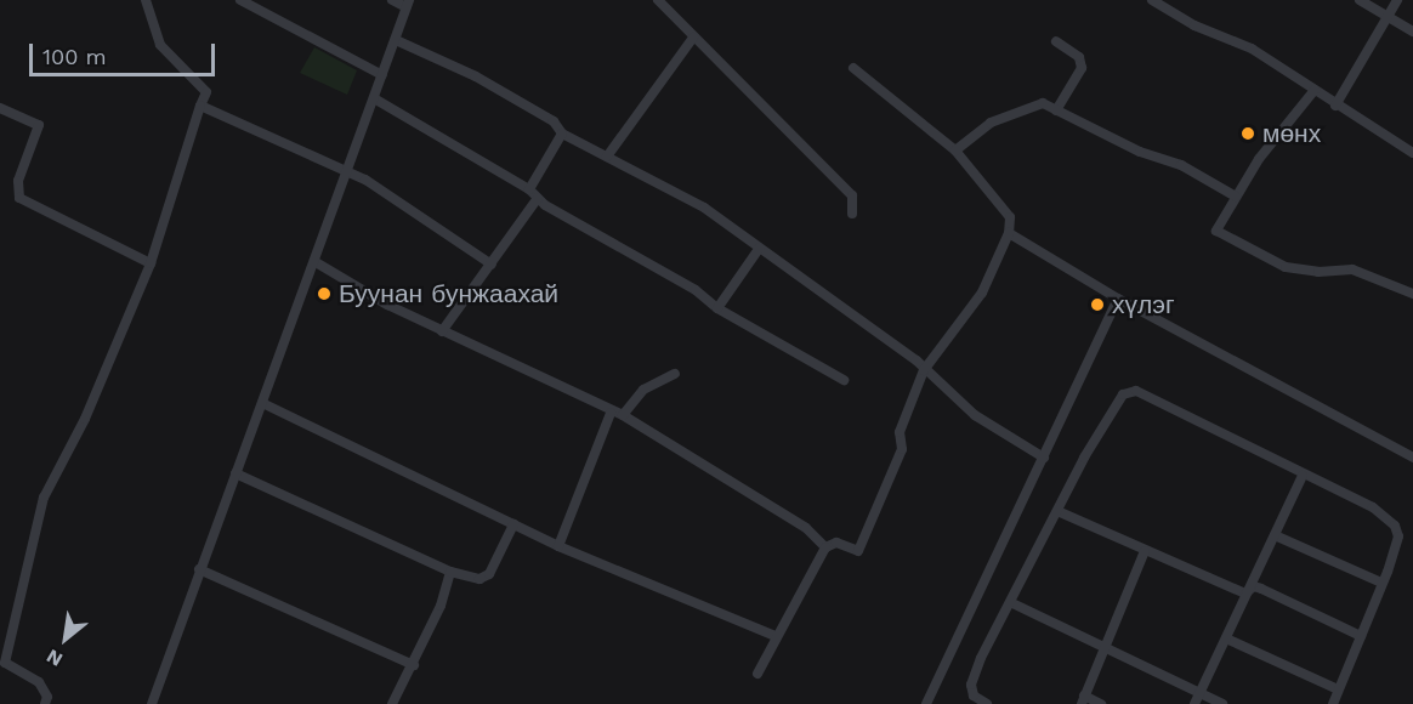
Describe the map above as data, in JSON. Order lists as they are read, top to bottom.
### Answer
{
  "places": ["мөнх", "Буунан бунжаахай", "хүлэг"],
  "scale_bar": "100 m",
  "north": "bottom left"
}
